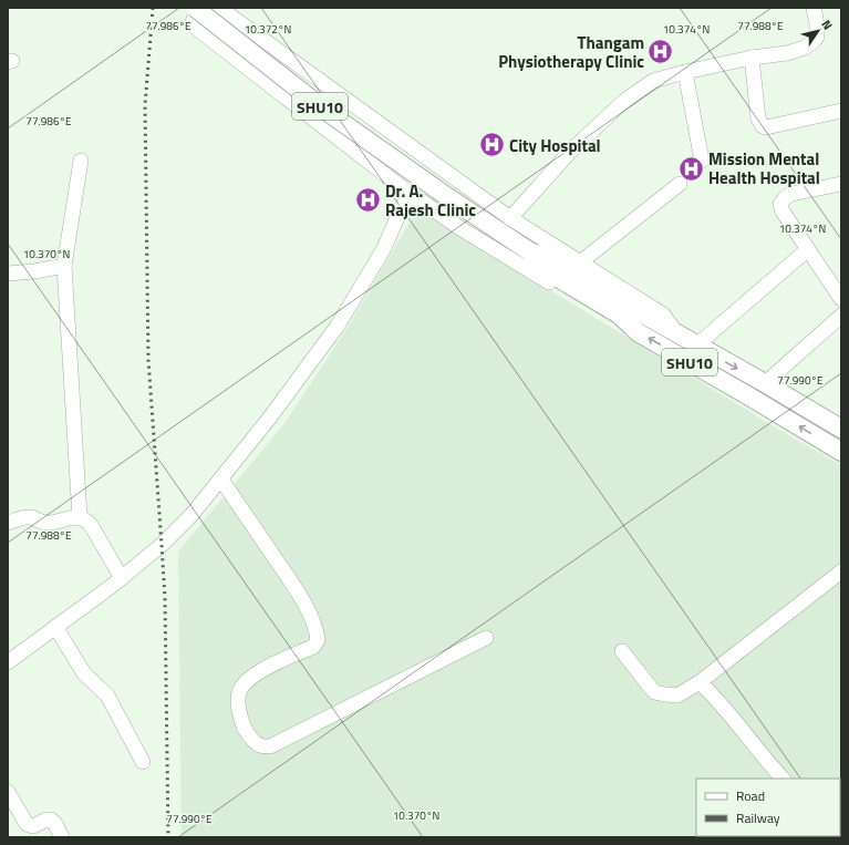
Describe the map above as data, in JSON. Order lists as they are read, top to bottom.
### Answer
{
  "streets": {
    "main road": ["SHU10"]
  },
  "places": {
    "hospital": [
      "Thangam Physiotherapy Clinic",
      "City Hospital",
      "Mission Mental Health Hospital",
      "Dr. A. Rajesh Clinic"
    ]
  },
  "legend": ["Road", "Railway"],
  "north": "top right",
  "coordinates": [
    "77.986°E",
    "77.988°E",
    "10.372°N",
    "10.374°N",
    "10.370°N",
    "77.990°E"
  ]
}
